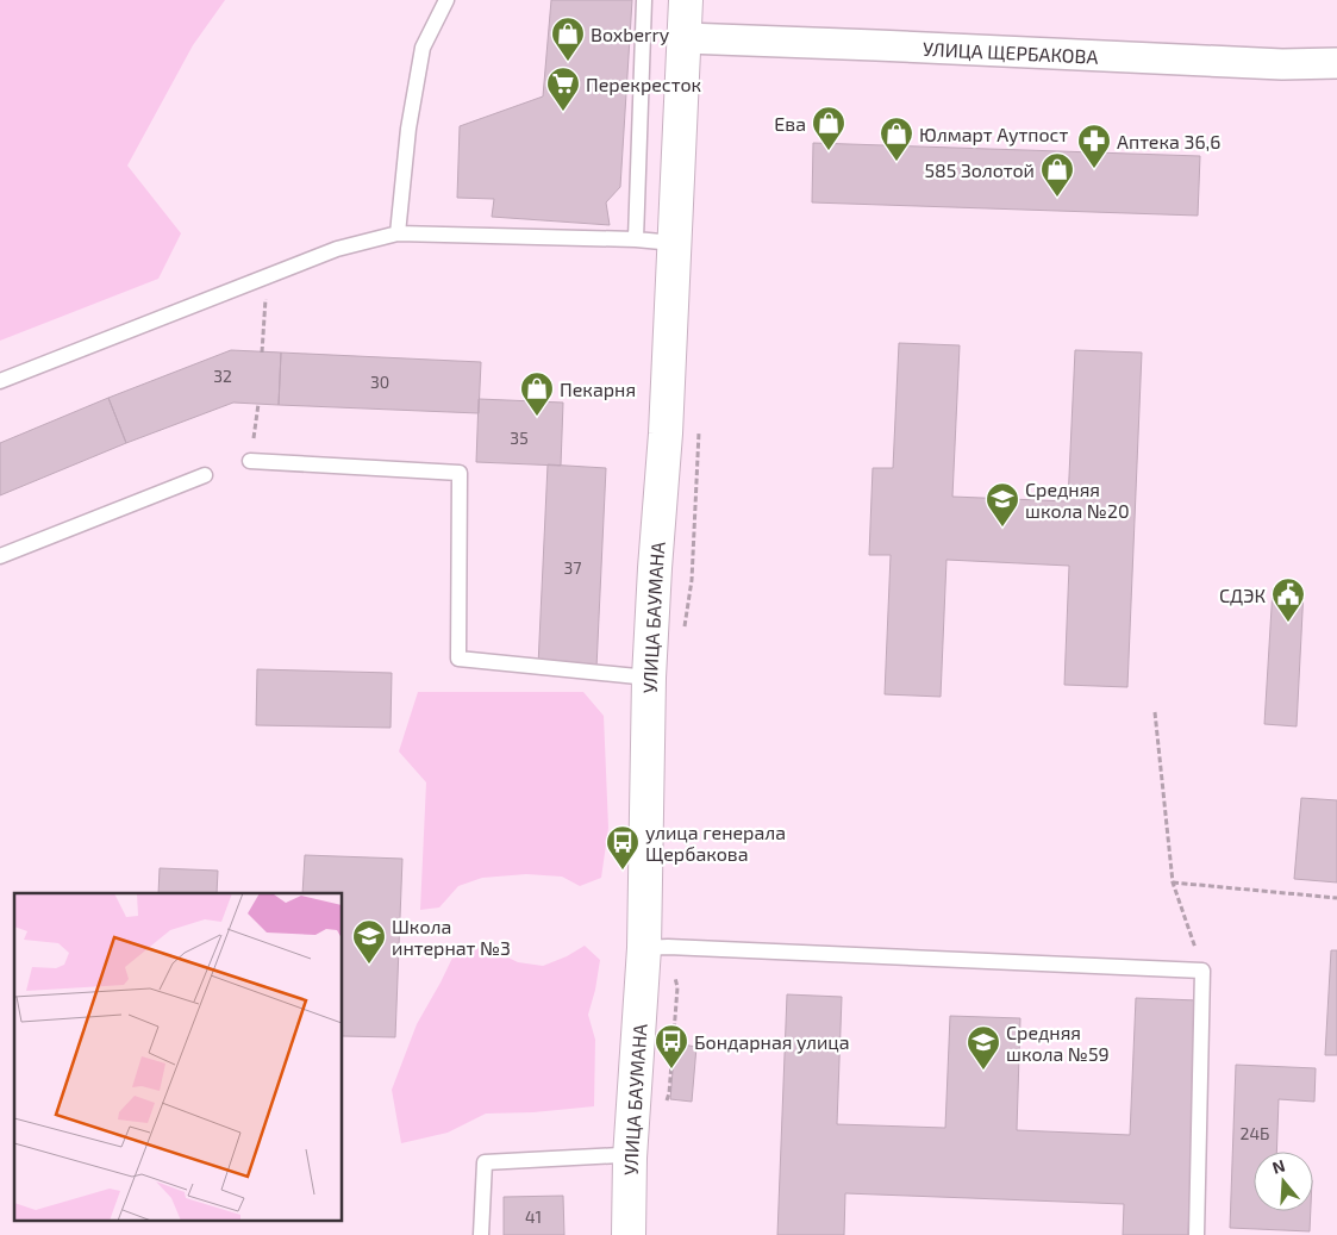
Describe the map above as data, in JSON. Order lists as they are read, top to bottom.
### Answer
{
  "streets": {
    "street": ["УЛИЦА ЩЕРБАКОВА", "УЛИЦА БАУМАНА"]
  },
  "crossings": [
    ["УЛИЦА ЩЕРБАКОВА", "УЛИЦА БАУМАНА"]
  ],
  "places": {
    "shop": [
      "Boxberry",
      "Ева",
      "Юлмарт Аутпост",
      "585 Золотой",
      "Пекарня"
    ],
    "supermarket": ["Перекресток"],
    "pharmacy": ["Аптека 36,6"],
    "school or university": ["Средняя школа №20", "Школа интернат №3", "Средняя школа №59"],
    "public building": ["СДЭК"],
    "bus stop": ["улица генерала Щербакова", "Бондарная улица"]
  },
  "house_numbers": [
    "32",
    "30",
    "35",
    "37",
    "24Б",
    "41"
  ],
  "north": "top"
}
